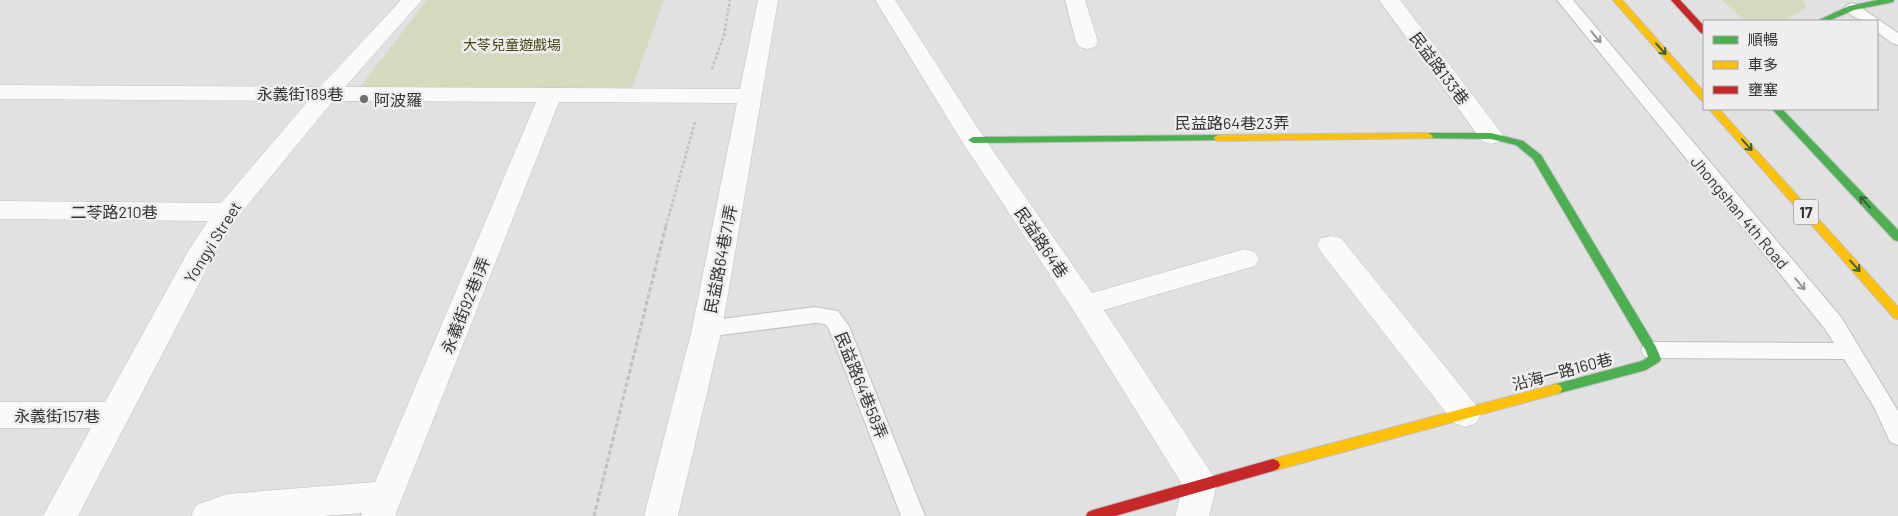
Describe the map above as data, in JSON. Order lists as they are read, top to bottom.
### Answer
{
  "streets": {
    "street": [
      "民益路133巷",
      "永義街189巷",
      "民益路64巷23弄",
      "二苓路210巷",
      "17",
      "Yongyi Street",
      "民益路64巷",
      "民益路64巷71弄",
      "永義街92巷1弄",
      "沿海一路160巷",
      "永義街157巷"
    ],
    "lane": ["Jhongshan 4th Road", "民益路64巷58弄"]
  },
  "crossings": [
    ["民益路133巷", "民益路64巷23弄"],
    ["永義街189巷", "Yongyi Street"],
    ["永義街189巷", "民益路64巷71弄"],
    ["永義街189巷", "永義街92巷1弄"],
    ["民益路64巷23弄", "民益路64巷"],
    ["二苓路210巷", "Yongyi Street"],
    ["Yongyi Street", "永義街157巷"],
    ["民益路64巷", "沿海一路160巷"],
    ["民益路64巷71弄", "民益路64巷58弄"]
  ],
  "one_way": ["Jhongshan 4th Road"],
  "parks": ["大苓兒童遊戲場"],
  "places": ["阿波羅"],
  "legend": ["順暢", "車多", "壅塞"]
}
